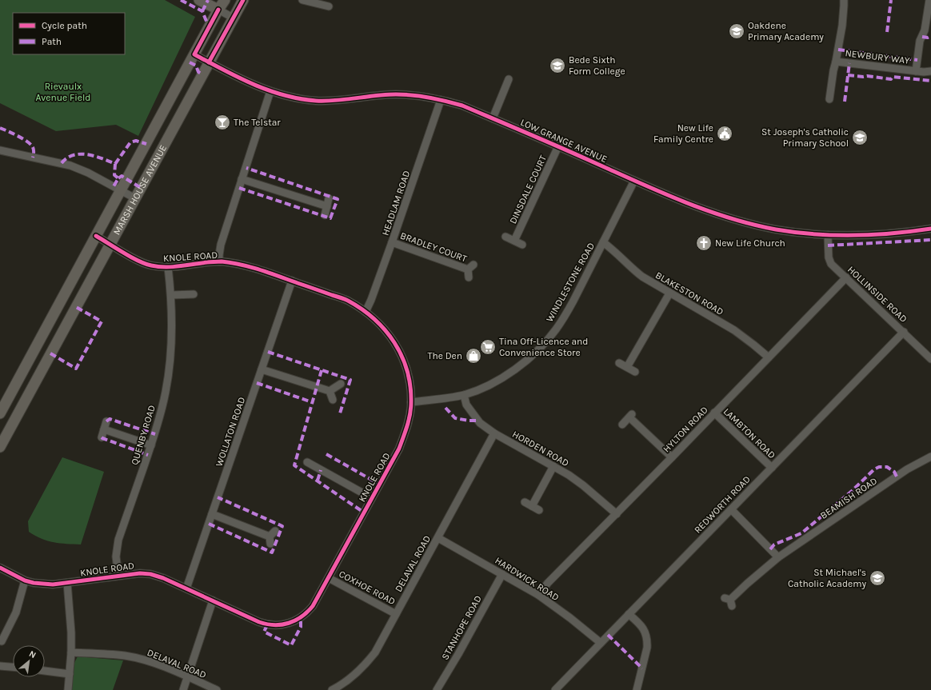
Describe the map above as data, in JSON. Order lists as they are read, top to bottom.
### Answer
{
  "streets": {
    "street": [
      "NEWBURY WAY",
      "LOW GRANGE AVENUE",
      "MARSH HOUSE AVENUE",
      "DINSDALE COURT",
      "HEADLAM ROAD",
      "BRADLEY COURT",
      "KNOLE ROAD",
      "WINDLESTONE ROAD",
      "BLAKESTON ROAD",
      "HOLLINSIDE ROAD",
      "HYLTON ROAD",
      "WOLLATON ROAD",
      "LAMBTON ROAD",
      "QUENBY ROAD",
      "HORDEN ROAD",
      "BEAMISH ROAD",
      "REDWORTH ROAD",
      "DELAVAL ROAD",
      "HARDWICK ROAD",
      "COXHOE ROAD",
      "STANHOPE ROAD"
    ]
  },
  "crossings": [
    ["LOW GRANGE AVENUE", "MARSH HOUSE AVENUE"],
    ["LOW GRANGE AVENUE", "DINSDALE COURT"],
    ["LOW GRANGE AVENUE", "HEADLAM ROAD"],
    ["LOW GRANGE AVENUE", "WINDLESTONE ROAD"],
    ["LOW GRANGE AVENUE", "HOLLINSIDE ROAD"],
    ["MARSH HOUSE AVENUE", "KNOLE ROAD"],
    ["HEADLAM ROAD", "BRADLEY COURT"],
    ["HEADLAM ROAD", "KNOLE ROAD"],
    ["KNOLE ROAD", "WINDLESTONE ROAD"],
    ["KNOLE ROAD", "WOLLATON ROAD"],
    ["KNOLE ROAD", "QUENBY ROAD"],
    ["KNOLE ROAD", "COXHOE ROAD"],
    ["WINDLESTONE ROAD", "BLAKESTON ROAD"],
    ["WINDLESTONE ROAD", "HORDEN ROAD"],
    ["BLAKESTON ROAD", "HYLTON ROAD"],
    ["HOLLINSIDE ROAD", "HYLTON ROAD"],
    ["HOLLINSIDE ROAD", "REDWORTH ROAD"],
    ["HYLTON ROAD", "LAMBTON ROAD"],
    ["HYLTON ROAD", "HORDEN ROAD"],
    ["HYLTON ROAD", "HARDWICK ROAD"],
    ["LAMBTON ROAD", "REDWORTH ROAD"],
    ["HORDEN ROAD", "DELAVAL ROAD"],
    ["REDWORTH ROAD", "HARDWICK ROAD"],
    ["DELAVAL ROAD", "HARDWICK ROAD"],
    ["DELAVAL ROAD", "COXHOE ROAD"],
    ["HARDWICK ROAD", "STANHOPE ROAD"]
  ],
  "parks": ["Rievaulx Avenue Field"],
  "places": {
    "school or university": [
      "Oakdene Primary Academy",
      "Bede Sixth Form College",
      "St Joseph's Catholic Primary School",
      "St Michael's Catholic Academy"
    ],
    "bar": ["The Telstar"],
    "public building": ["New Life Family Centre"],
    "church": ["New Life Church"],
    "supermarket": ["Tina Off-Licence and Convenience Store"],
    "shop": ["The Den"]
  },
  "legend": ["Cycle path", "Path"],
  "north": "top right"
}
